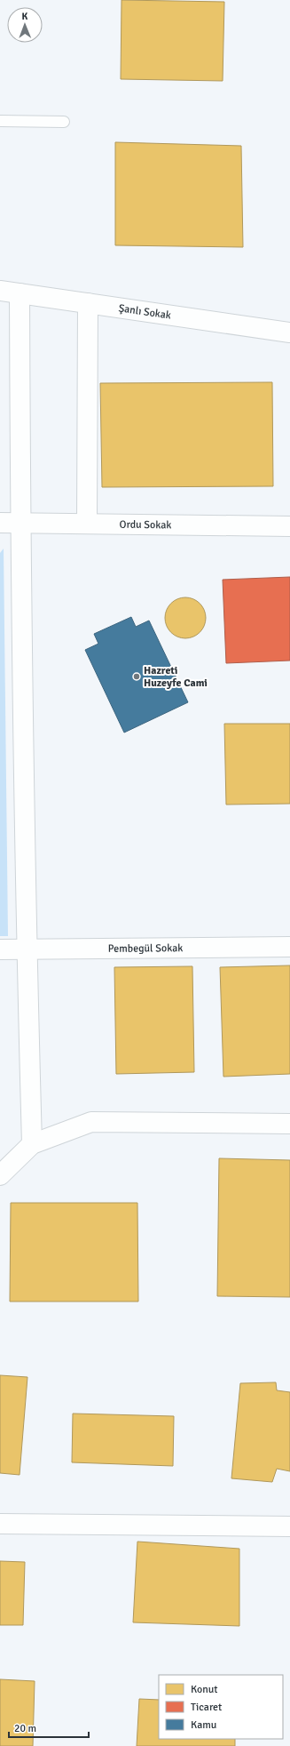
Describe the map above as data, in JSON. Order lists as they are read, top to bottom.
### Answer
{
  "streets": {
    "street": ["Şanlı Sokak", "Ordu Sokak", "Pembegül Sokak"]
  },
  "places": ["Hazreti Huzeyfe Cami"],
  "legend": ["Konut", "Ticaret", "Kamu"],
  "scale_bar": "20 m",
  "north": "top"
}
